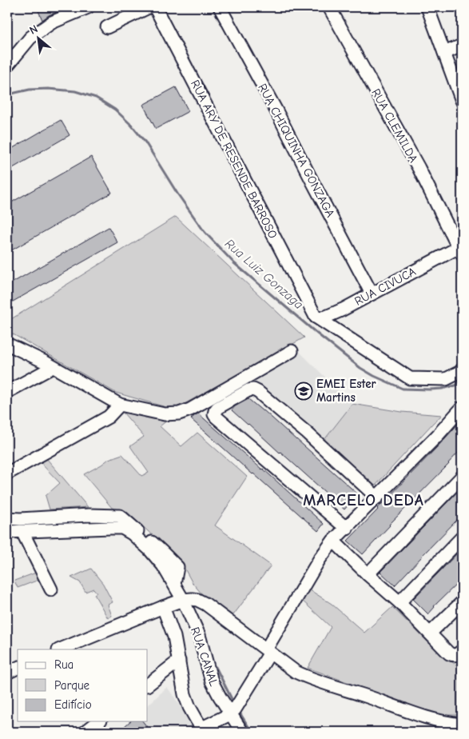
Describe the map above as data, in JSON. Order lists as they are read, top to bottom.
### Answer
{
  "streets": {
    "street": [
      "RUA CLEMILDA",
      "RUA CHIQUINHA GONZAGA",
      "RUA ARY DE RESENDE BARROSO",
      "RUA CIVUCA",
      "RUA CANAL"
    ]
  },
  "crossings": [
    ["RUA CLEMILDA", "RUA CIVUCA"],
    ["RUA CHIQUINHA GONZAGA", "RUA CIVUCA"],
    ["RUA ARY DE RESENDE BARROSO", "RUA CIVUCA"]
  ],
  "districts": ["MARCELO DEDA"],
  "water": ["Rua Luiz Gonzaga"],
  "places": {
    "school or university": ["EMEI Ester Martins"]
  },
  "legend": ["Rua", "Parque", "Edifício"],
  "north": "top left"
}
